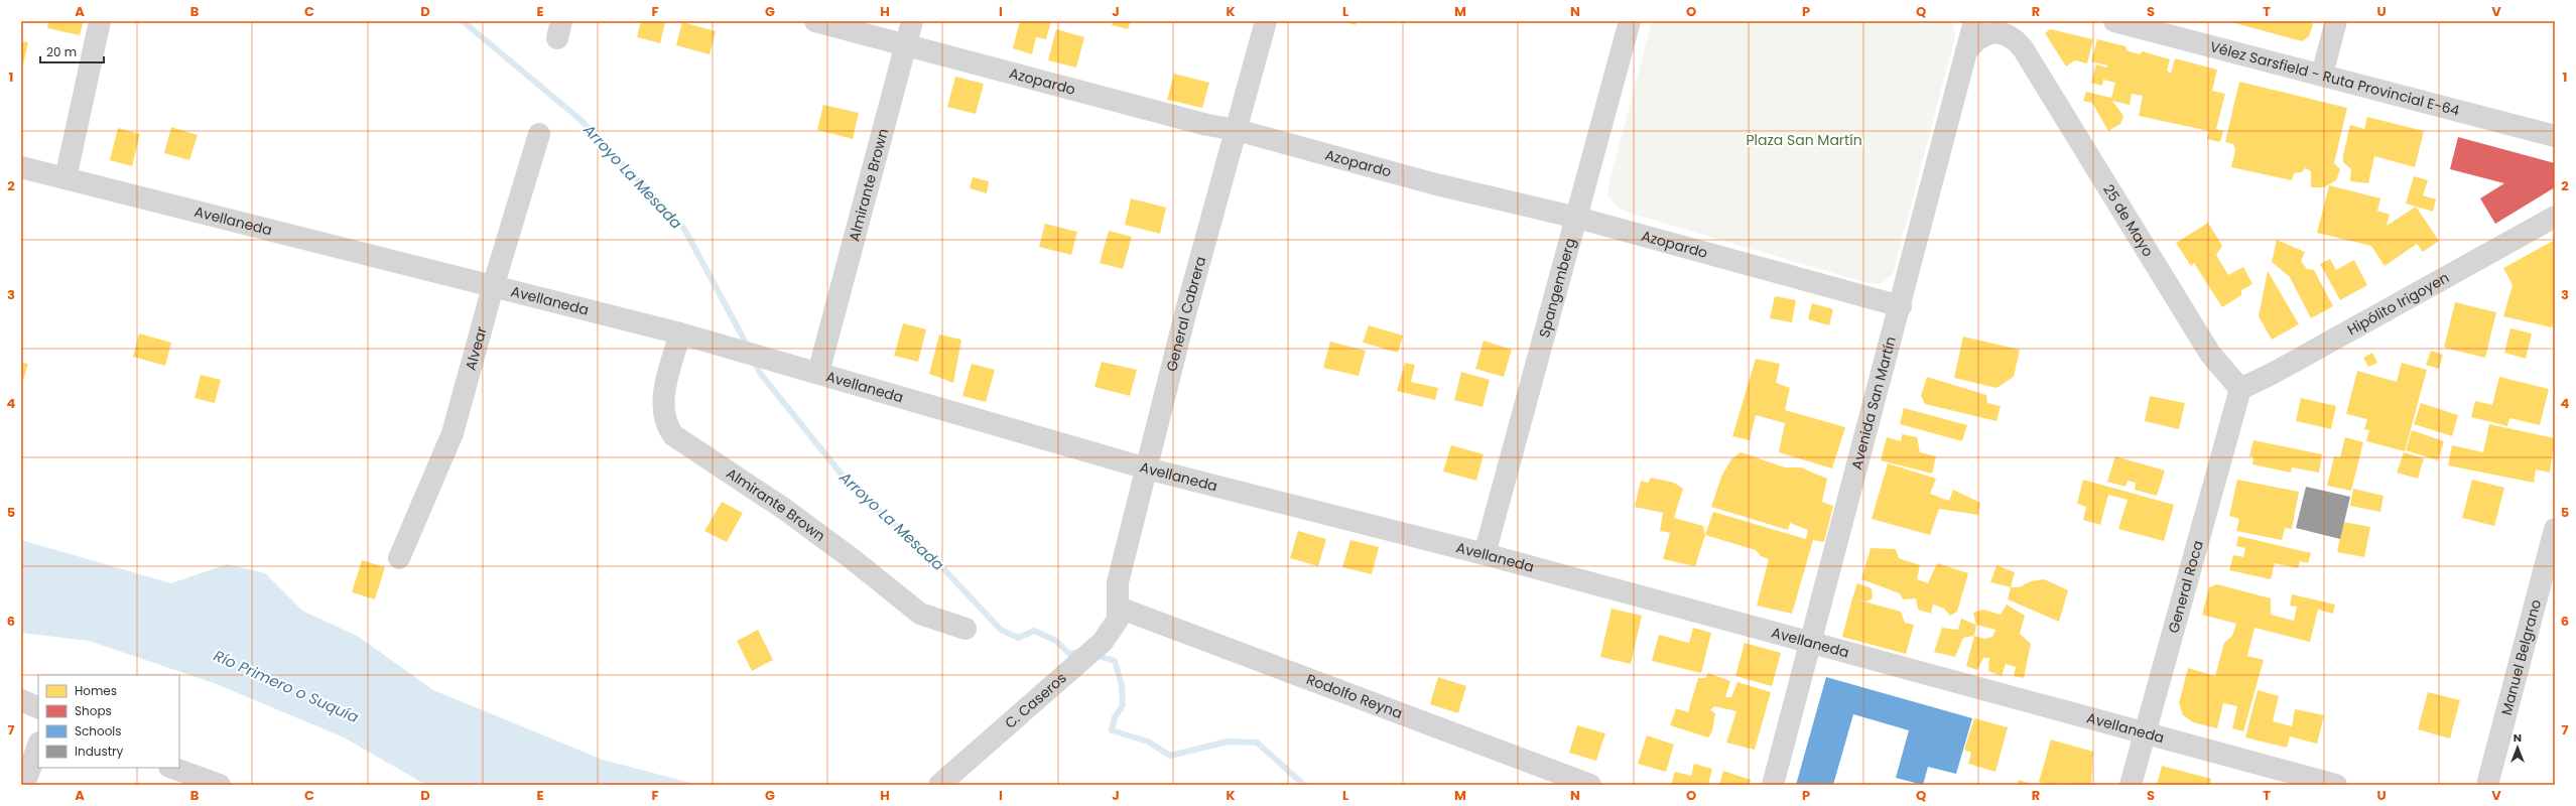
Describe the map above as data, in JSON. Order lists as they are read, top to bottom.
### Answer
{
  "streets": {
    "street": [
      "Vélez Sarsfield - Ruta Provincial E-64",
      "Azopardo",
      "Almirante Brown",
      "Avellaneda",
      "25 de Mayo",
      "Spangemberg",
      "Hipólito Irigoyen",
      "General Cabrera",
      "Alvear",
      "Avenida San Martín",
      "General Roca",
      "Manuel Belgrano",
      "Rodolfo Reyna",
      "C. Caseros"
    ]
  },
  "crossings": [
    ["Azopardo", "Almirante Brown"],
    ["Azopardo", "Spangemberg"],
    ["Azopardo", "General Cabrera"],
    ["Azopardo", "Avenida San Martín"],
    ["Almirante Brown", "Avellaneda"],
    ["Avellaneda", "Spangemberg"],
    ["Avellaneda", "General Cabrera"],
    ["Avellaneda", "Alvear"],
    ["Avellaneda", "Avenida San Martín"],
    ["Avellaneda", "General Roca"],
    ["25 de Mayo", "Hipólito Irigoyen"],
    ["25 de Mayo", "Avenida San Martín"],
    ["25 de Mayo", "General Roca"],
    ["Hipólito Irigoyen", "General Roca"],
    ["General Cabrera", "Rodolfo Reyna"],
    ["General Cabrera", "C. Caseros"],
    ["Rodolfo Reyna", "C. Caseros"]
  ],
  "water": ["Arroyo La Mesada", "Río Primero o Suquía"],
  "parks": ["Plaza San Martín"],
  "legend": [
    "Homes",
    "Shops",
    "Schools",
    "Industry"
  ],
  "scale_bar": "20 m",
  "north": "top",
  "grid": {
    "columns": [
      "A",
      "B",
      "C",
      "D",
      "E",
      "F",
      "G",
      "H",
      "I",
      "J",
      "K",
      "L",
      "M",
      "N",
      "O",
      "P",
      "Q",
      "R",
      "S",
      "T",
      "U",
      "V"
    ],
    "rows": [
      "1",
      "2",
      "3",
      "4",
      "5",
      "6",
      "7"
    ]
  }
}
